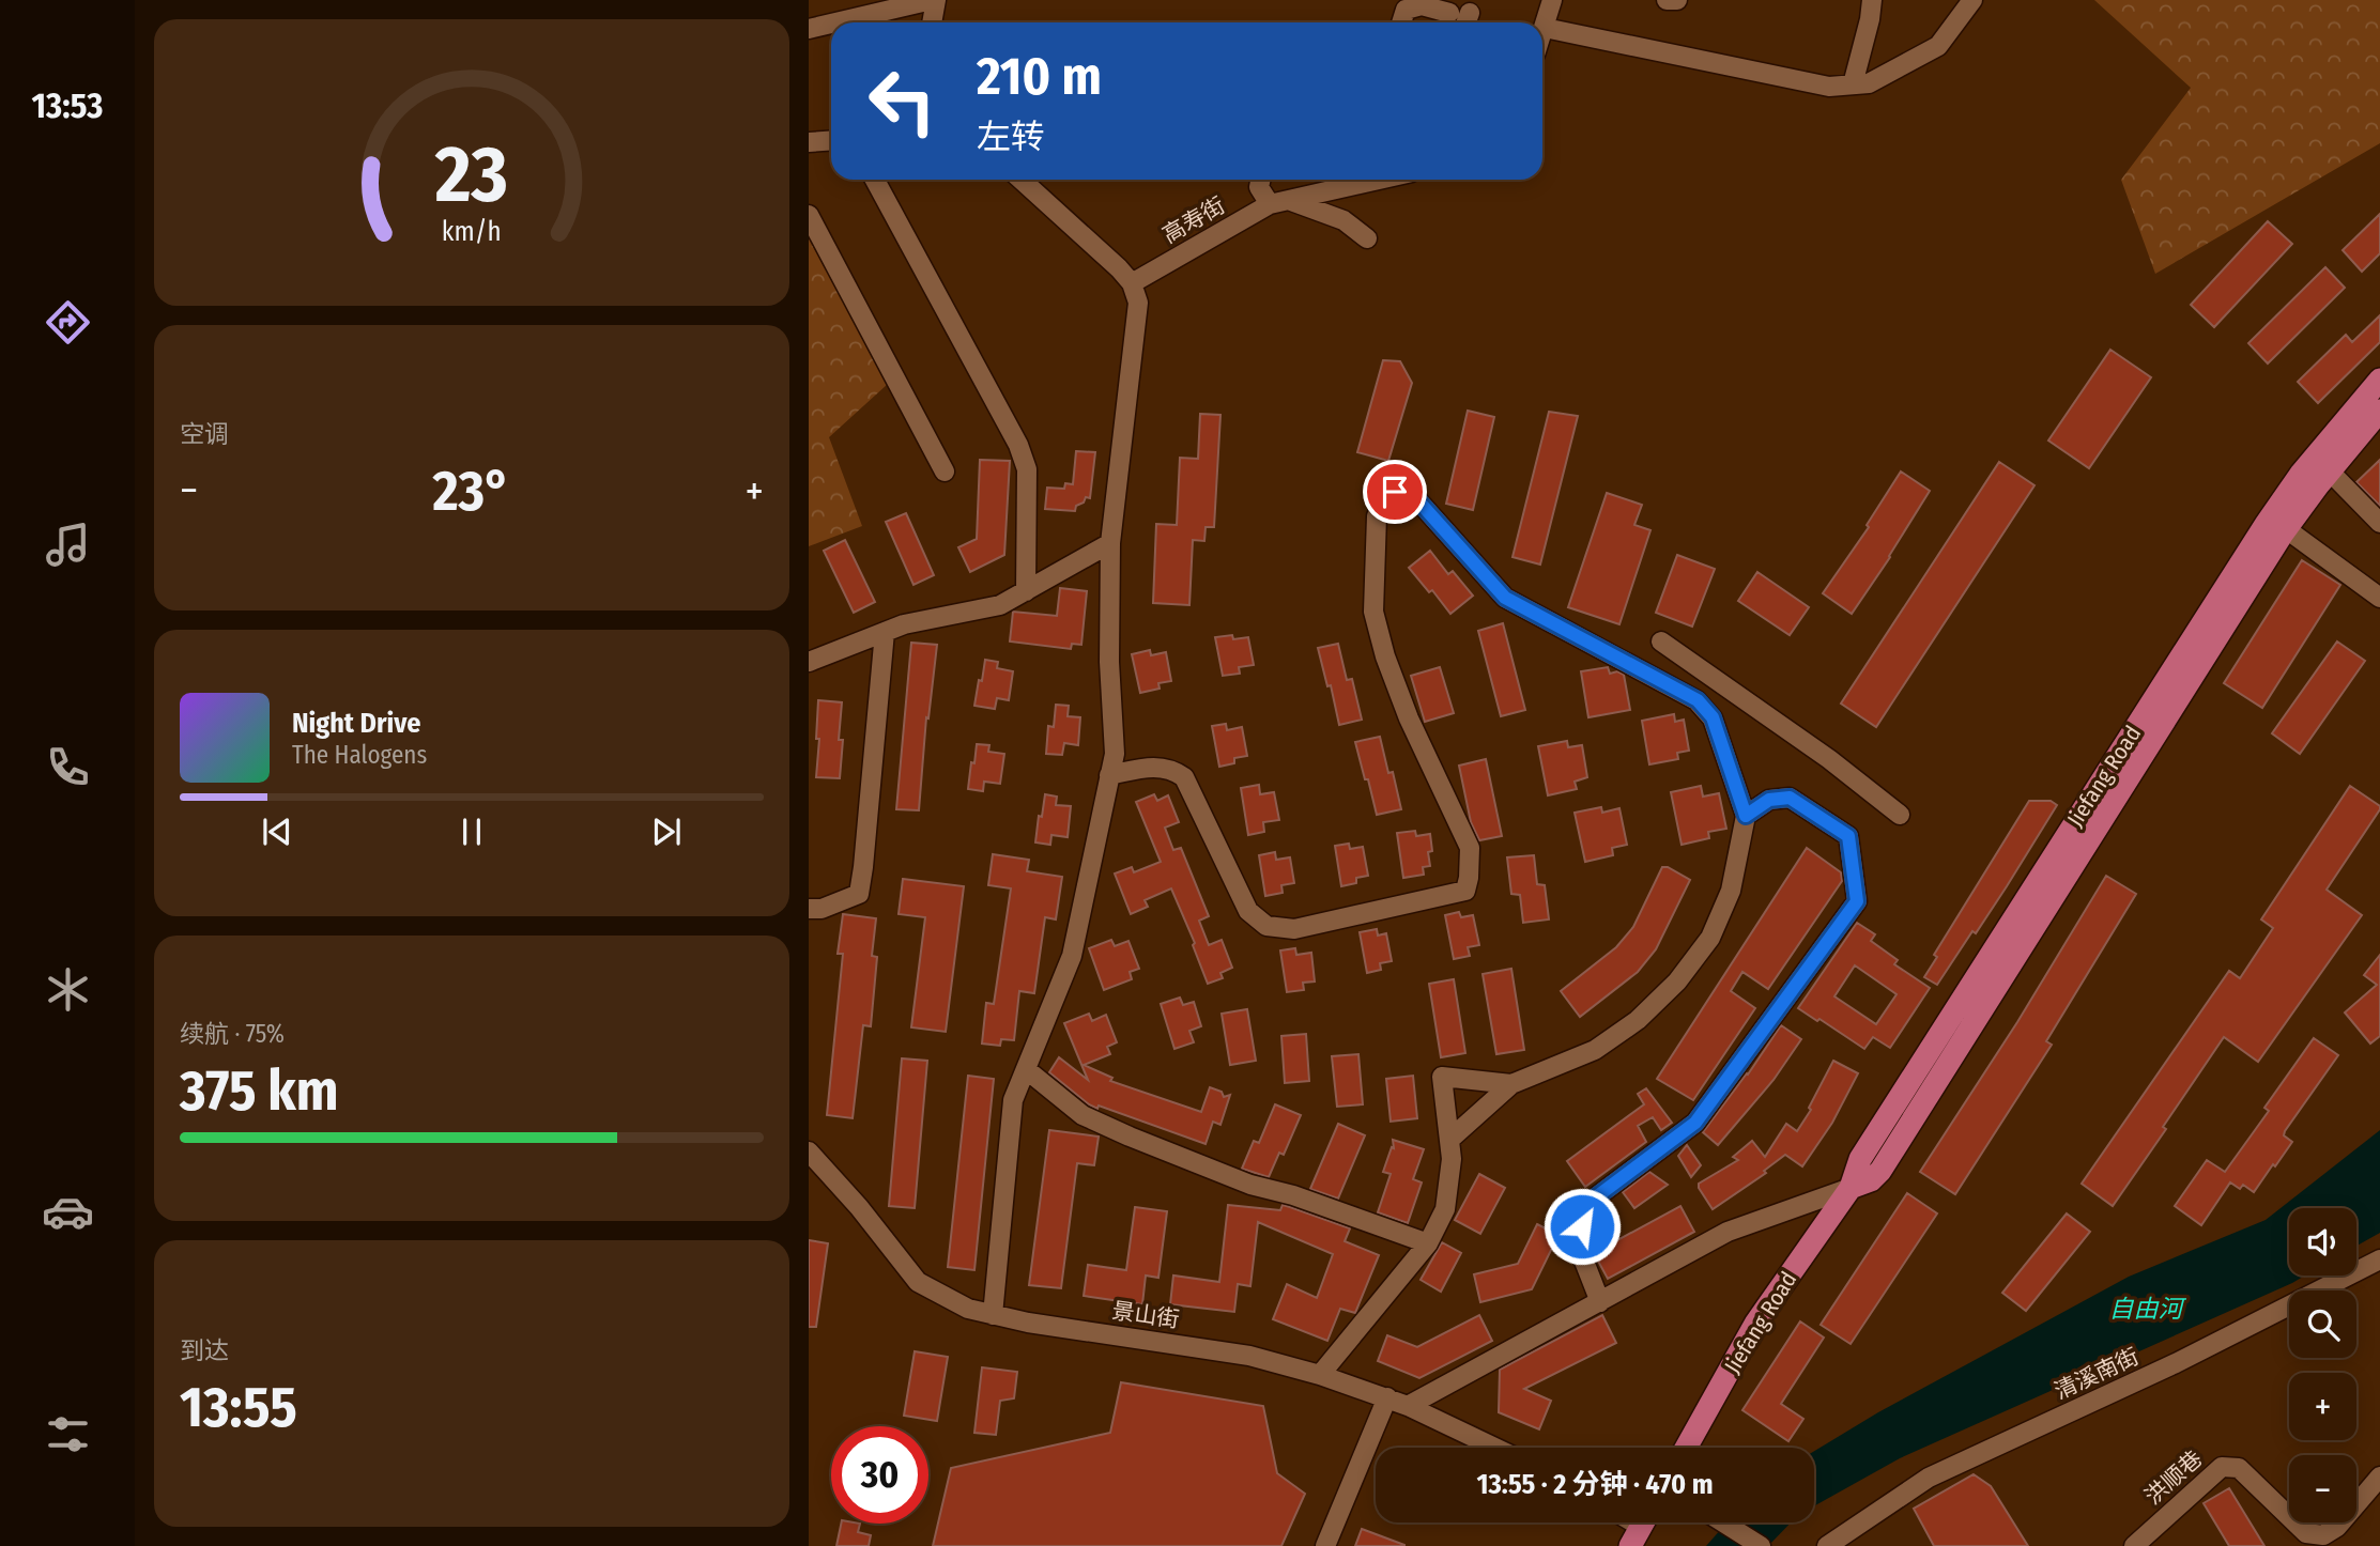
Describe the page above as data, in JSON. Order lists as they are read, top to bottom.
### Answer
{
  "streets": {
    "main road": ["Jiefang Road"],
    "street": [
      "高寿街",
      "景山街",
      "清溪南街",
      "洪顺巷"
    ]
  },
  "water": ["自由河"],
  "page": {
    "tabs": "13:53",
    "turn": ["210 m", "左转"],
    "tile": [
      "空调",
      ["续航 · 75%", "375 km"],
      ["到达", "13:55"]
    ],
    "heat": ["−", "23°", "+"],
    "song": ["Night Drive", "The Halogens"],
    "map_buttons": ["+", "−"],
    "limit": "30",
    "trip": "13:55 · 2 分钟 · 470 m",
    "gauge": ["23", "km/h"]
  }
}
